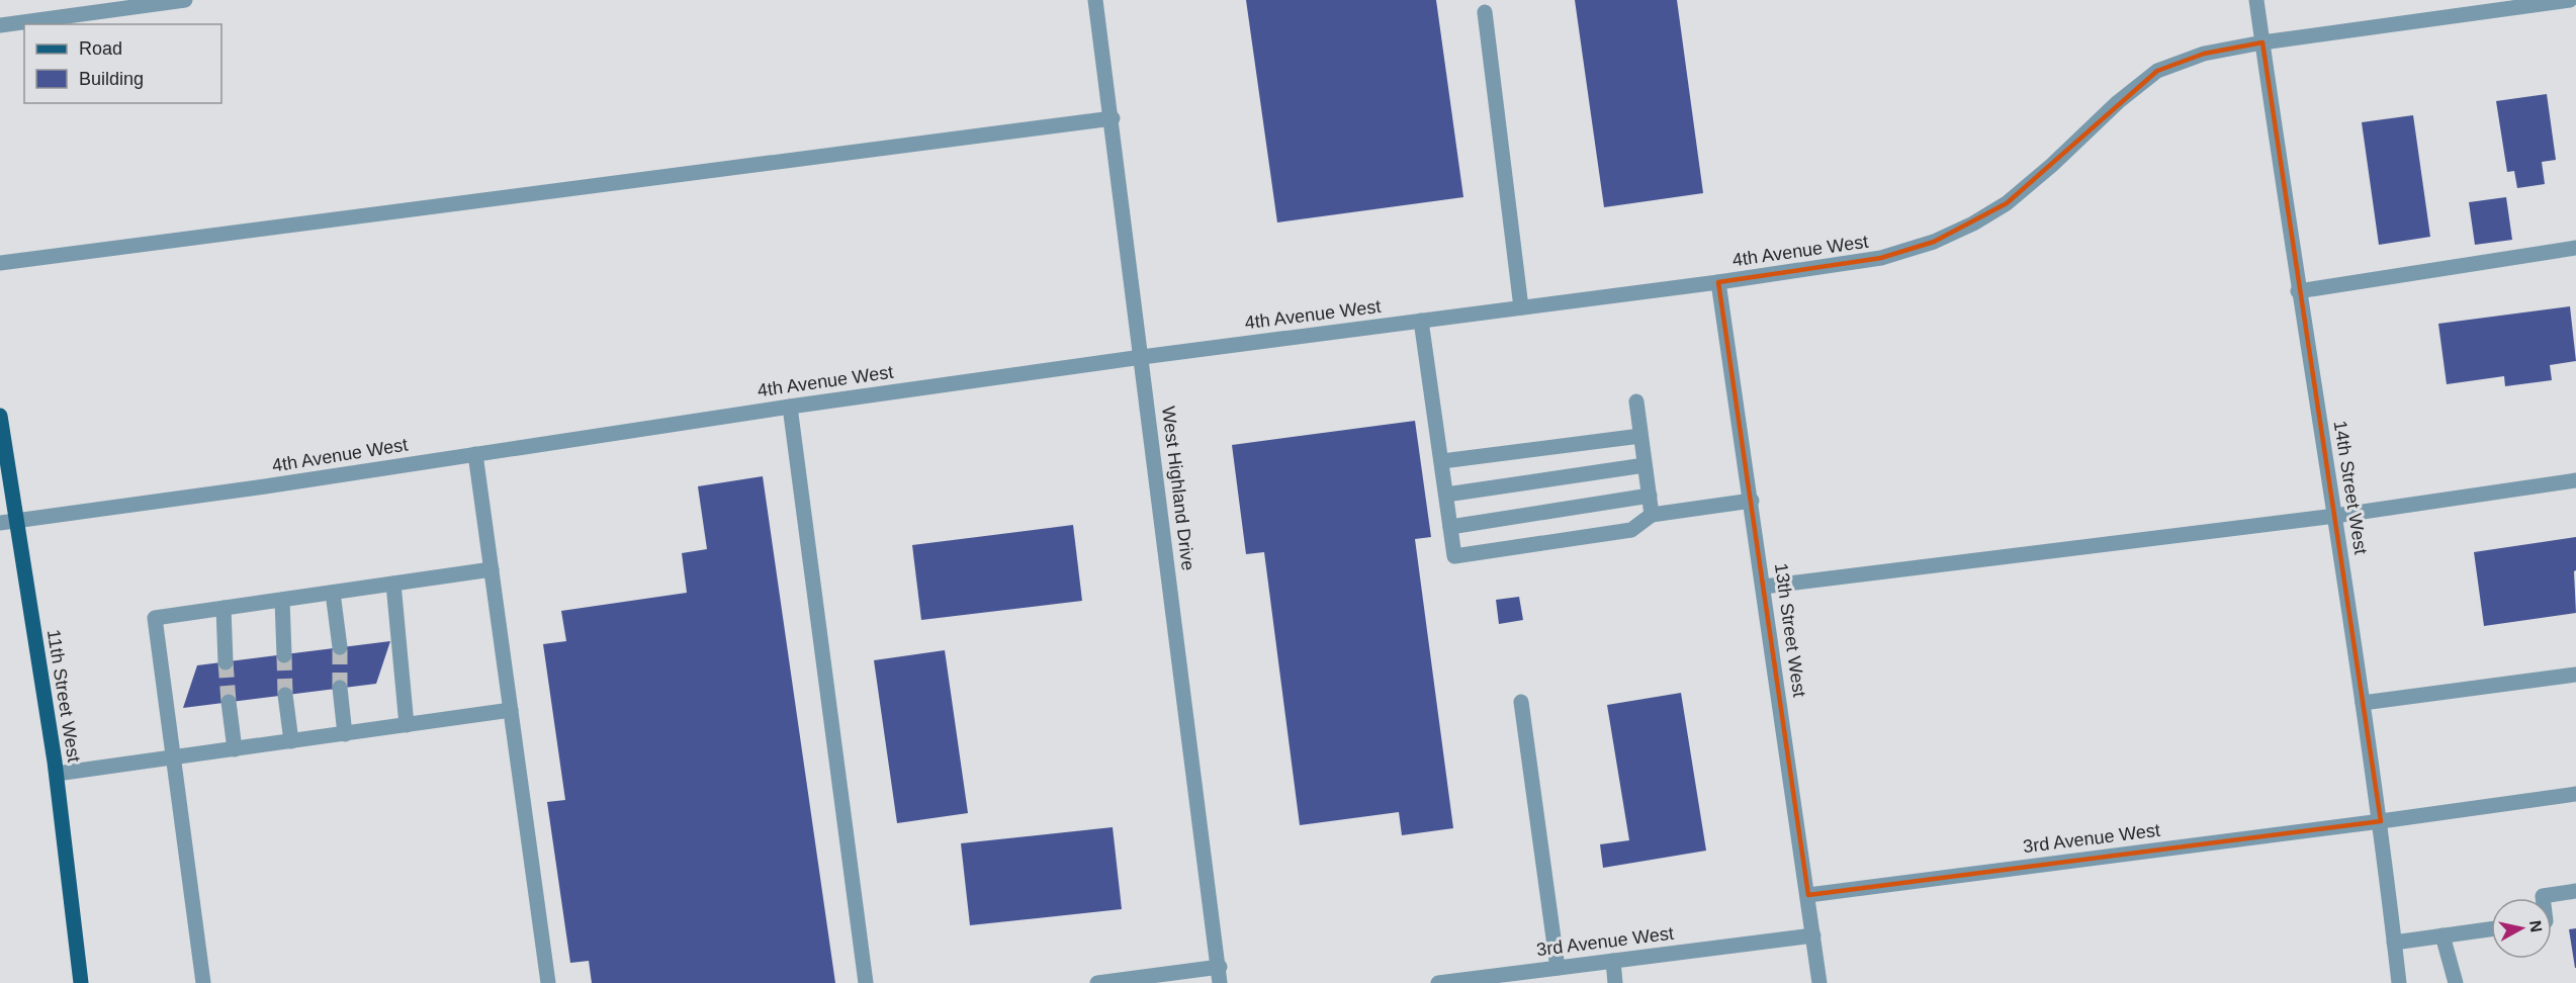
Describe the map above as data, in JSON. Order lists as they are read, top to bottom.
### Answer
{
  "streets": {
    "main road": ["11th Street West"],
    "street": [
      "4th Avenue West",
      "14th Street West",
      "West Highland Drive",
      "13th Street West",
      "3rd Avenue West"
    ]
  },
  "crossings": [
    ["4th Avenue West", "14th Street West"],
    ["4th Avenue West", "West Highland Drive"],
    ["4th Avenue West", "13th Street West"],
    ["4th Avenue West", "11th Street West"],
    ["14th Street West", "3rd Avenue West"],
    ["13th Street West", "3rd Avenue West"]
  ],
  "legend": ["Road", "Building"],
  "north": "right"
}
